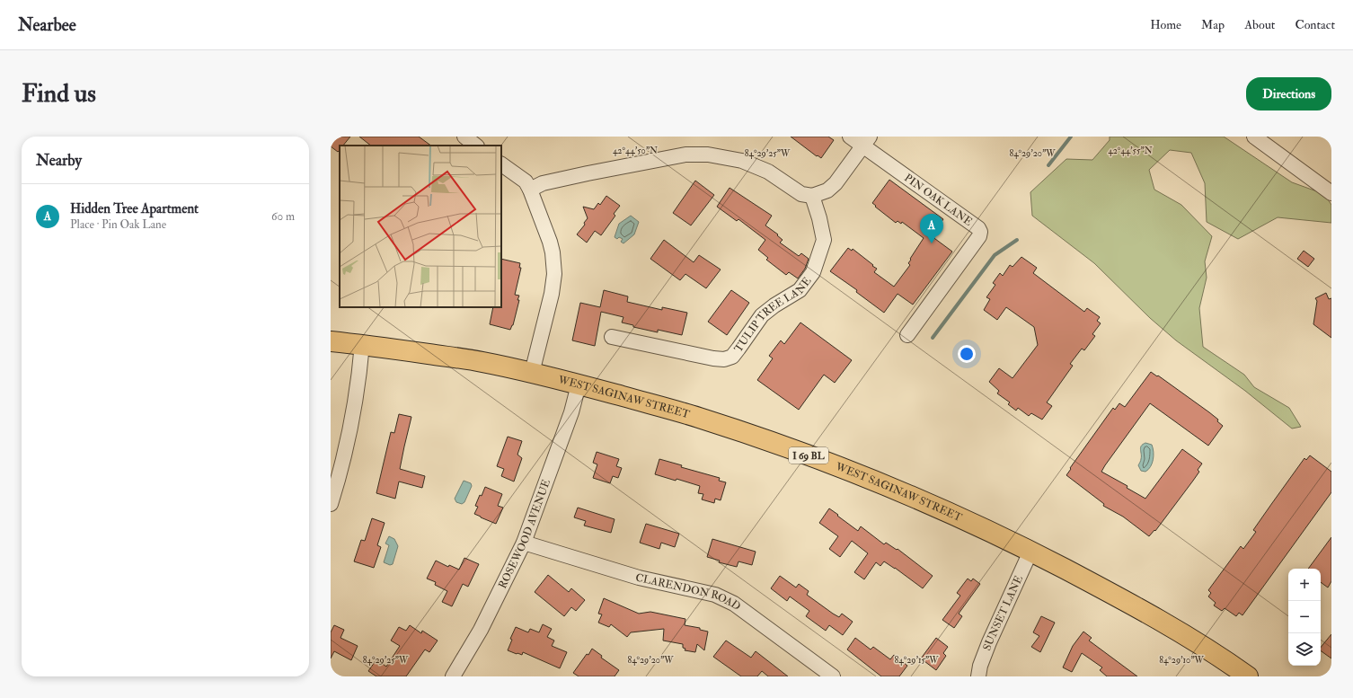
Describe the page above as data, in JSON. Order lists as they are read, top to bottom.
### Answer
{
  "streets": {
    "main road": ["WEST SAGINAW STREET", "I 69 BL"],
    "street": [
      "PIN OAK LANE",
      "TULIP TREE LANE",
      "ROSEWOOD AVENUE",
      "CLARENDON ROAD",
      "SUNSET LANE"
    ]
  },
  "crossings": [
    ["WEST SAGINAW STREET", "ROSEWOOD AVENUE"],
    ["WEST SAGINAW STREET", "SUNSET LANE"],
    ["ROSEWOOD AVENUE", "CLARENDON ROAD"]
  ],
  "page": {
    "header": "Nearbee",
    "nav": [
      "Home",
      "Map",
      "About",
      "Contact"
    ],
    "buttons": "Directions",
    "title": "Find us",
    "heading": "Nearby",
    "list": [
      {
        "mark": "A",
        "name": "Hidden Tree Apartment",
        "note": "Place · Pin Oak Lane",
        "value": "60 m"
      }
    ],
    "pins": "A",
    "map_buttons": ["+", "−"]
  },
  "coordinates": [
    "42°44'50\"N",
    "42°44'55\"N",
    "84°29'25\"W",
    "84°29'20\"W",
    "84°29'15\"W",
    "84°29'10\"W"
  ]
}
